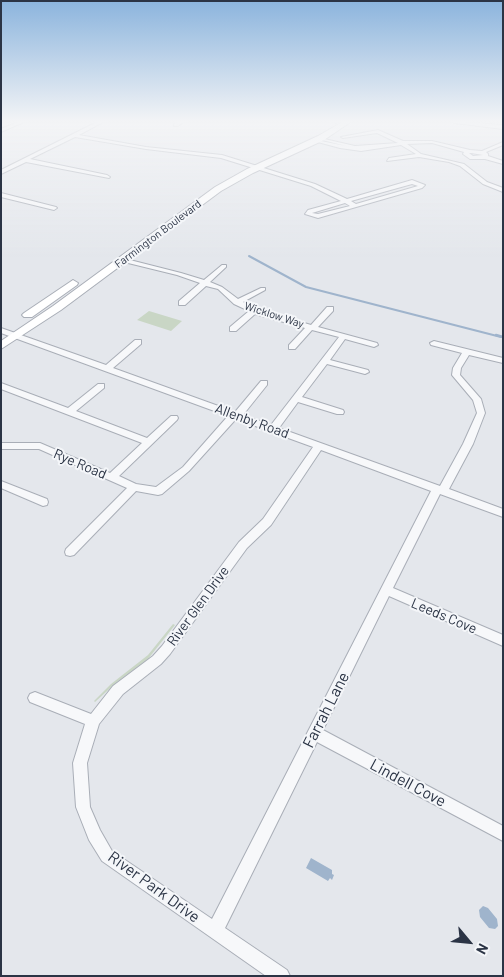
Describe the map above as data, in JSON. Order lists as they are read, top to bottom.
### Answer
{
  "streets": {
    "main road": ["Farmington Boulevard"],
    "street": [
      "Wicklow Way",
      "Allenby Road",
      "Rye Road",
      "River Glen Drive",
      "Leeds Cove",
      "Farrah Lane",
      "Lindell Cove",
      "River Park Drive"
    ]
  },
  "crossings": [
    ["Farmington Boulevard", "Wicklow Way"],
    ["Farmington Boulevard", "Allenby Road"],
    ["Allenby Road", "Rye Road"],
    ["Allenby Road", "River Glen Drive"],
    ["Allenby Road", "Farrah Lane"],
    ["River Glen Drive", "River Park Drive"],
    ["Leeds Cove", "Farrah Lane"],
    ["Farrah Lane", "Lindell Cove"],
    ["Farrah Lane", "River Park Drive"]
  ],
  "north": "bottom right"
}
